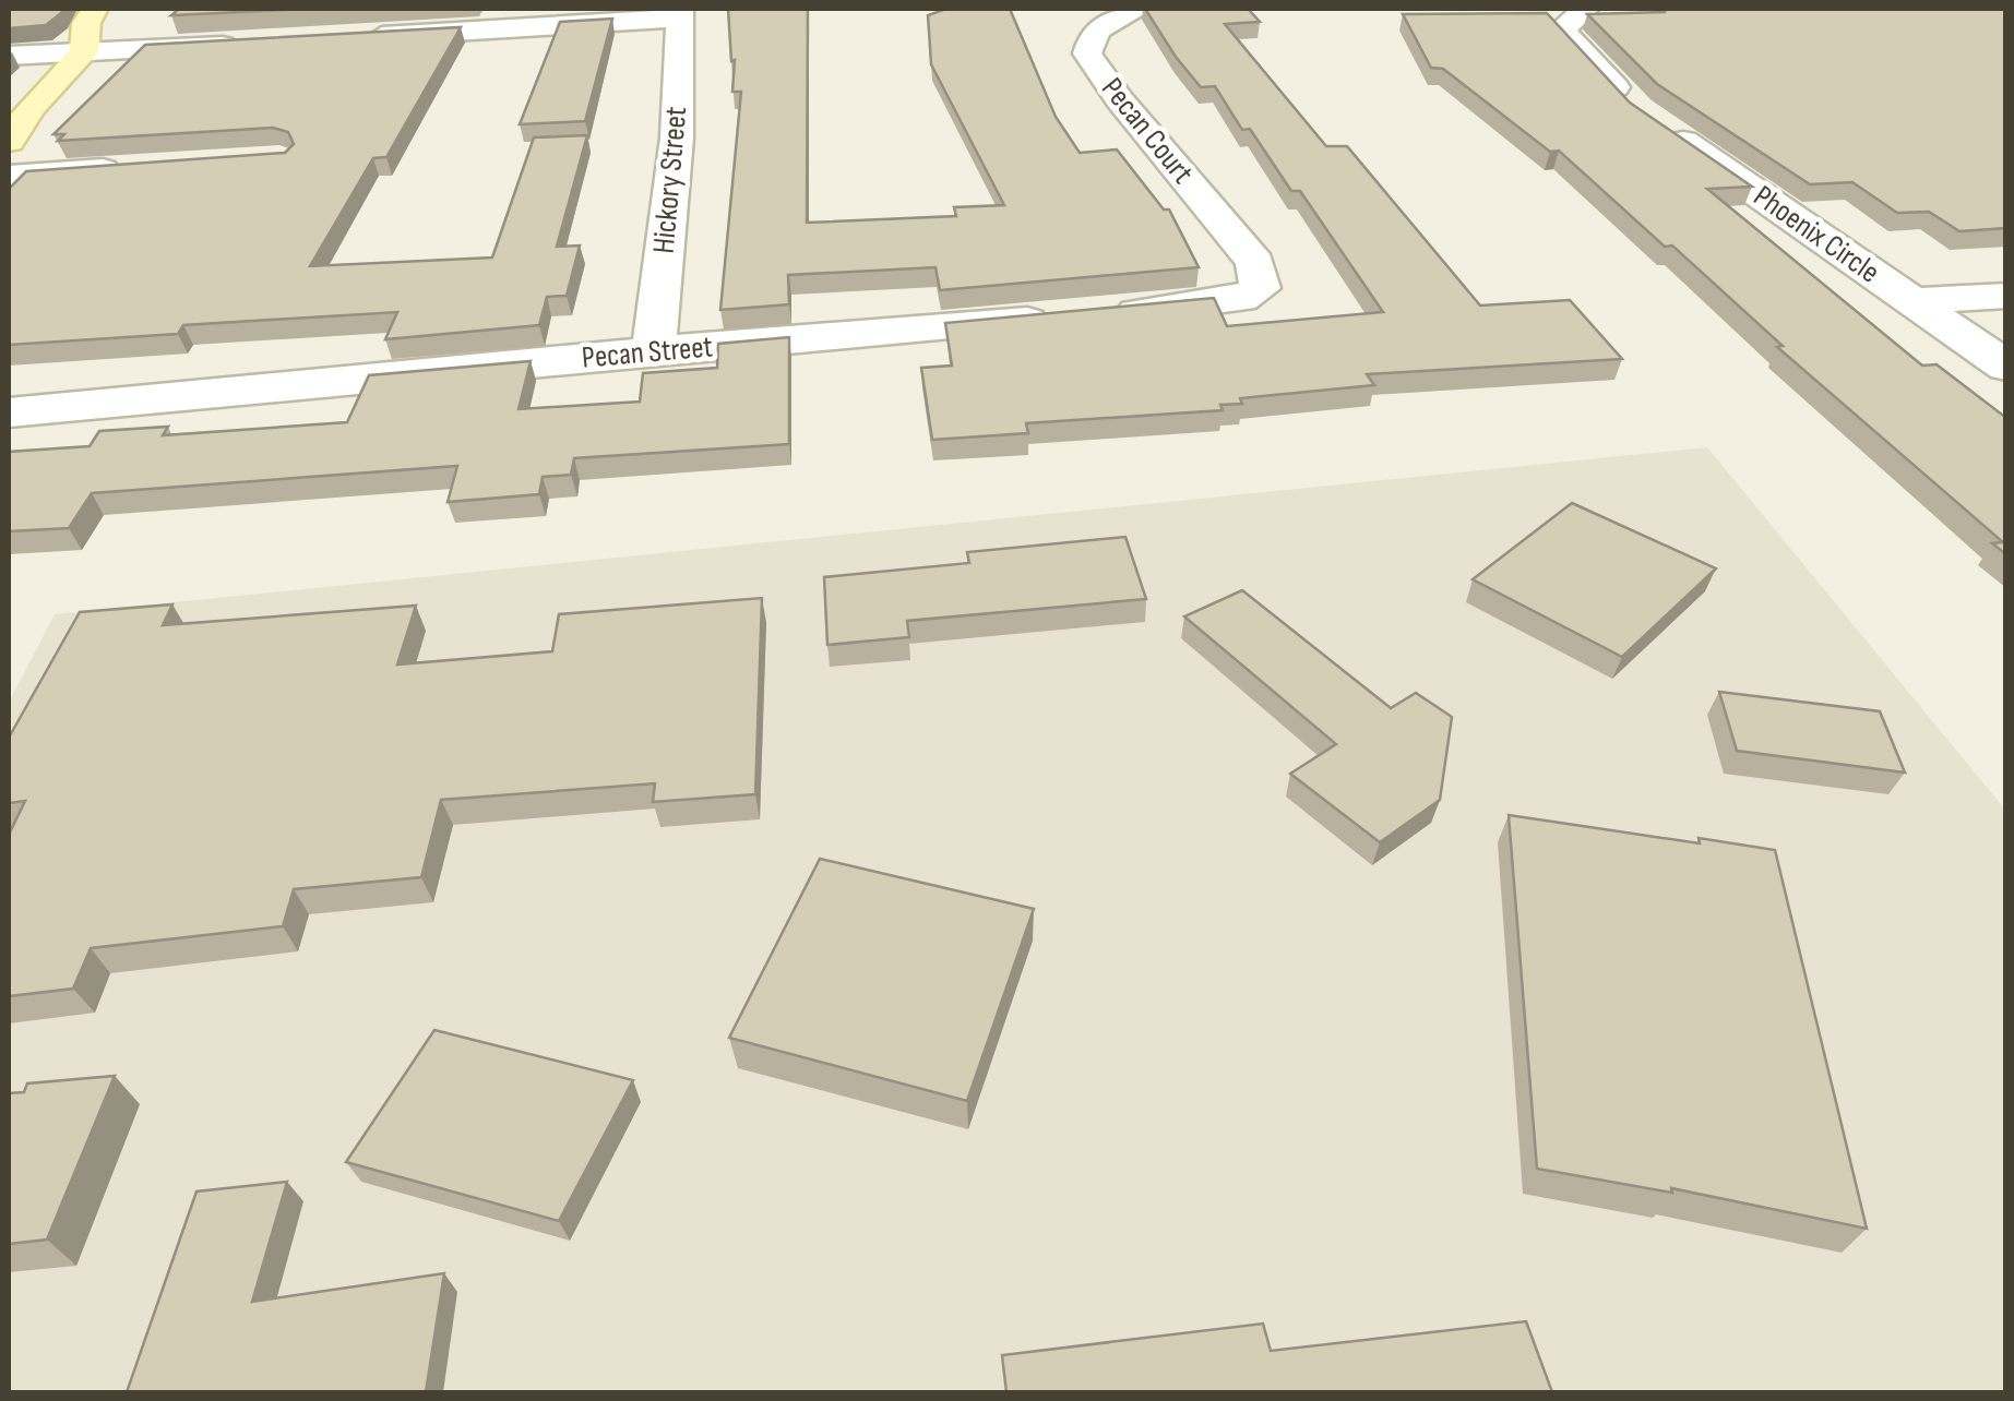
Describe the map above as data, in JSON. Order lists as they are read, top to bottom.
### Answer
{
  "streets": {
    "street": [
      "Pecan Court",
      "Hickory Street",
      "Phoenix Circle",
      "Pecan Street"
    ]
  },
  "crossings": [
    ["Pecan Court", "Pecan Street"],
    ["Hickory Street", "Pecan Street"]
  ]
}
